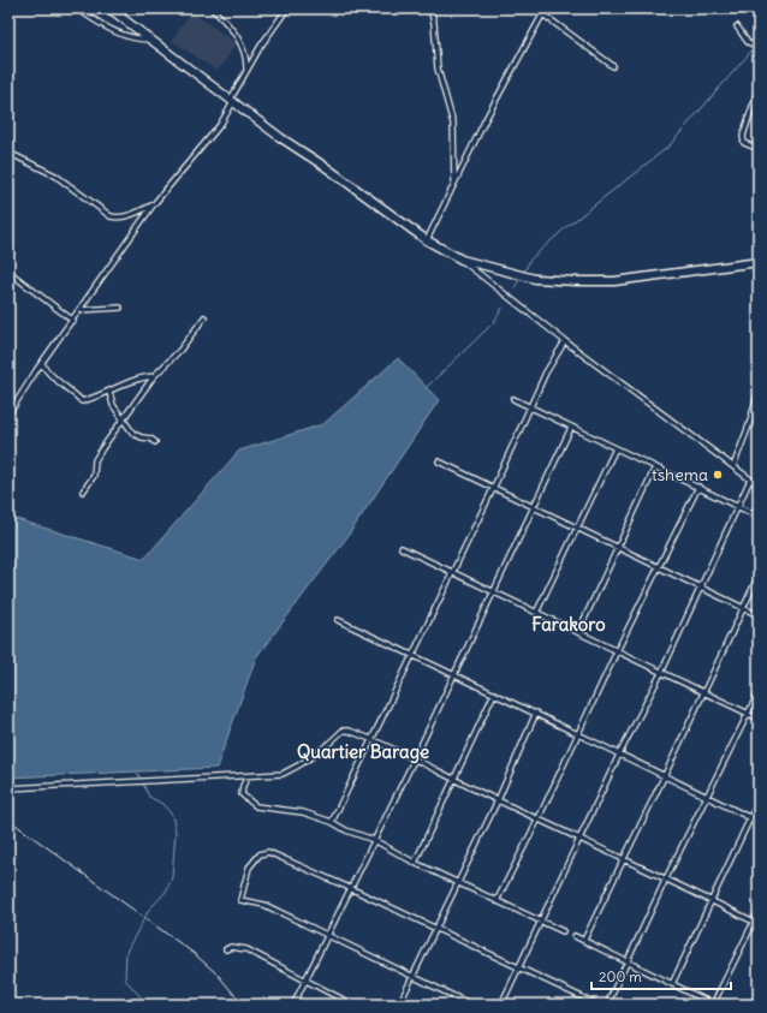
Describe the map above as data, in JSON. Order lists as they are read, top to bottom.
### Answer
{
  "districts": ["Farakoro", "Quartier Barage"],
  "places": ["tshema"],
  "scale_bar": "200 m"
}
